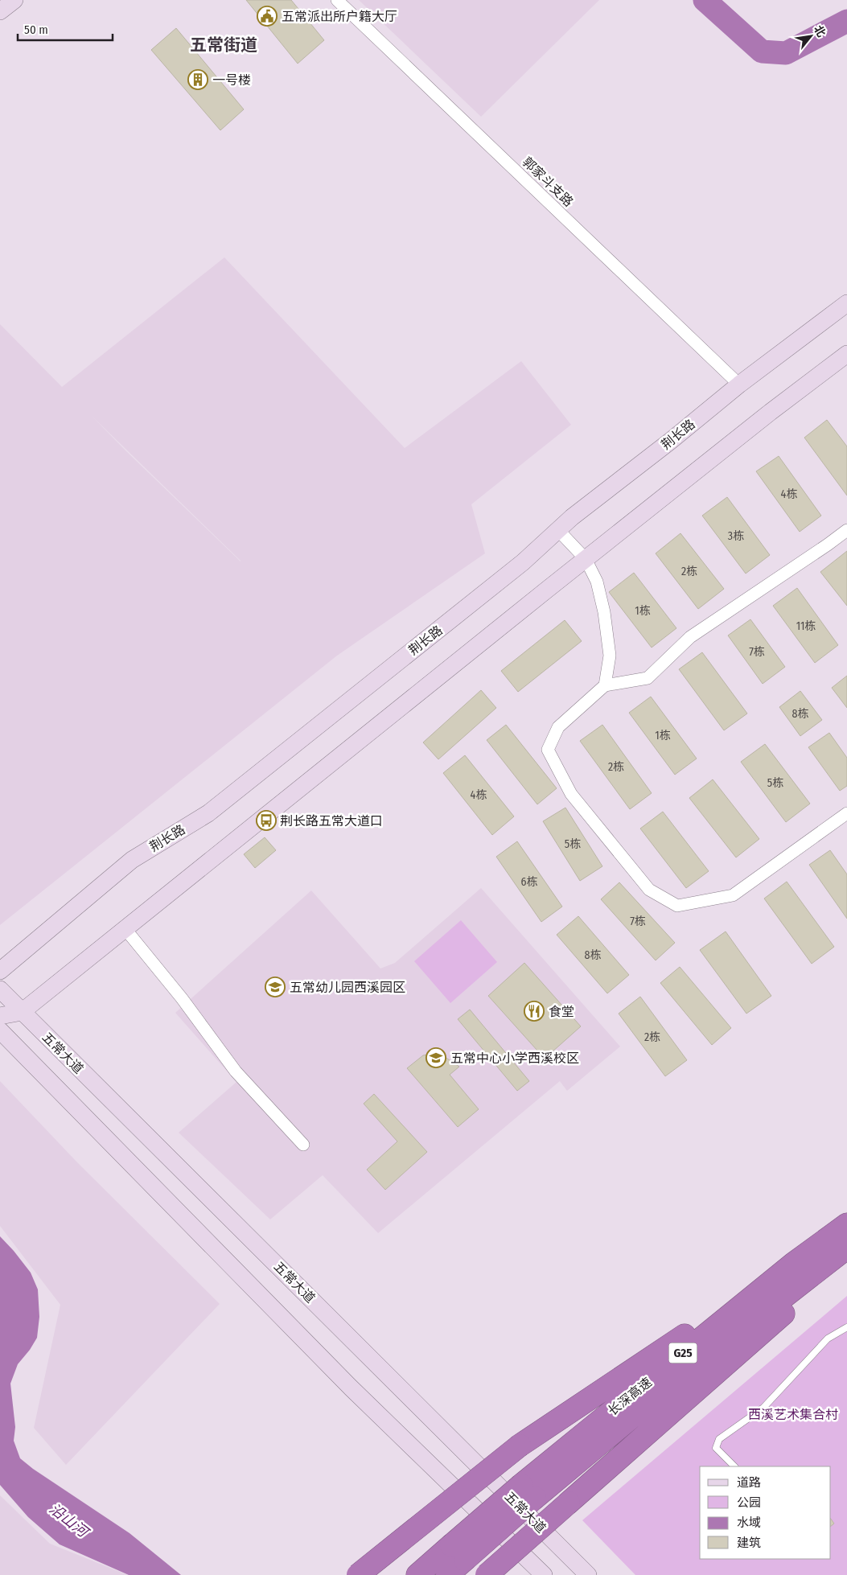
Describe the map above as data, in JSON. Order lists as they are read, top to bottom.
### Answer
{
  "streets": {
    "highway": ["G25", "长深高速"],
    "main road": ["荆长路", "五常大道"],
    "street": ["郭家斗支路"]
  },
  "crossings": [
    ["郭家斗支路", "荆长路"]
  ],
  "districts": ["五常街道"],
  "water": ["沿山河"],
  "parks": ["西溪艺术集合村"],
  "places": {
    "public building": ["五常派出所户籍大厅"],
    "building": ["一号楼"],
    "bus stop": ["荆长路五常大道口"],
    "school or university": ["五常幼儿园西溪园区", "五常中心小学西溪校区"],
    "restaurant": ["食堂"]
  },
  "house_numbers": [
    "4栋",
    "3栋",
    "2栋",
    "1栋",
    "11栋",
    "7栋",
    "8栋",
    "1栋",
    "2栋",
    "5栋",
    "4栋",
    "5栋",
    "6栋",
    "7栋",
    "8栋",
    "2栋"
  ],
  "legend": [
    "道路",
    "公园",
    "水域",
    "建筑"
  ],
  "scale_bar": "50 m",
  "north": "top right"
}
